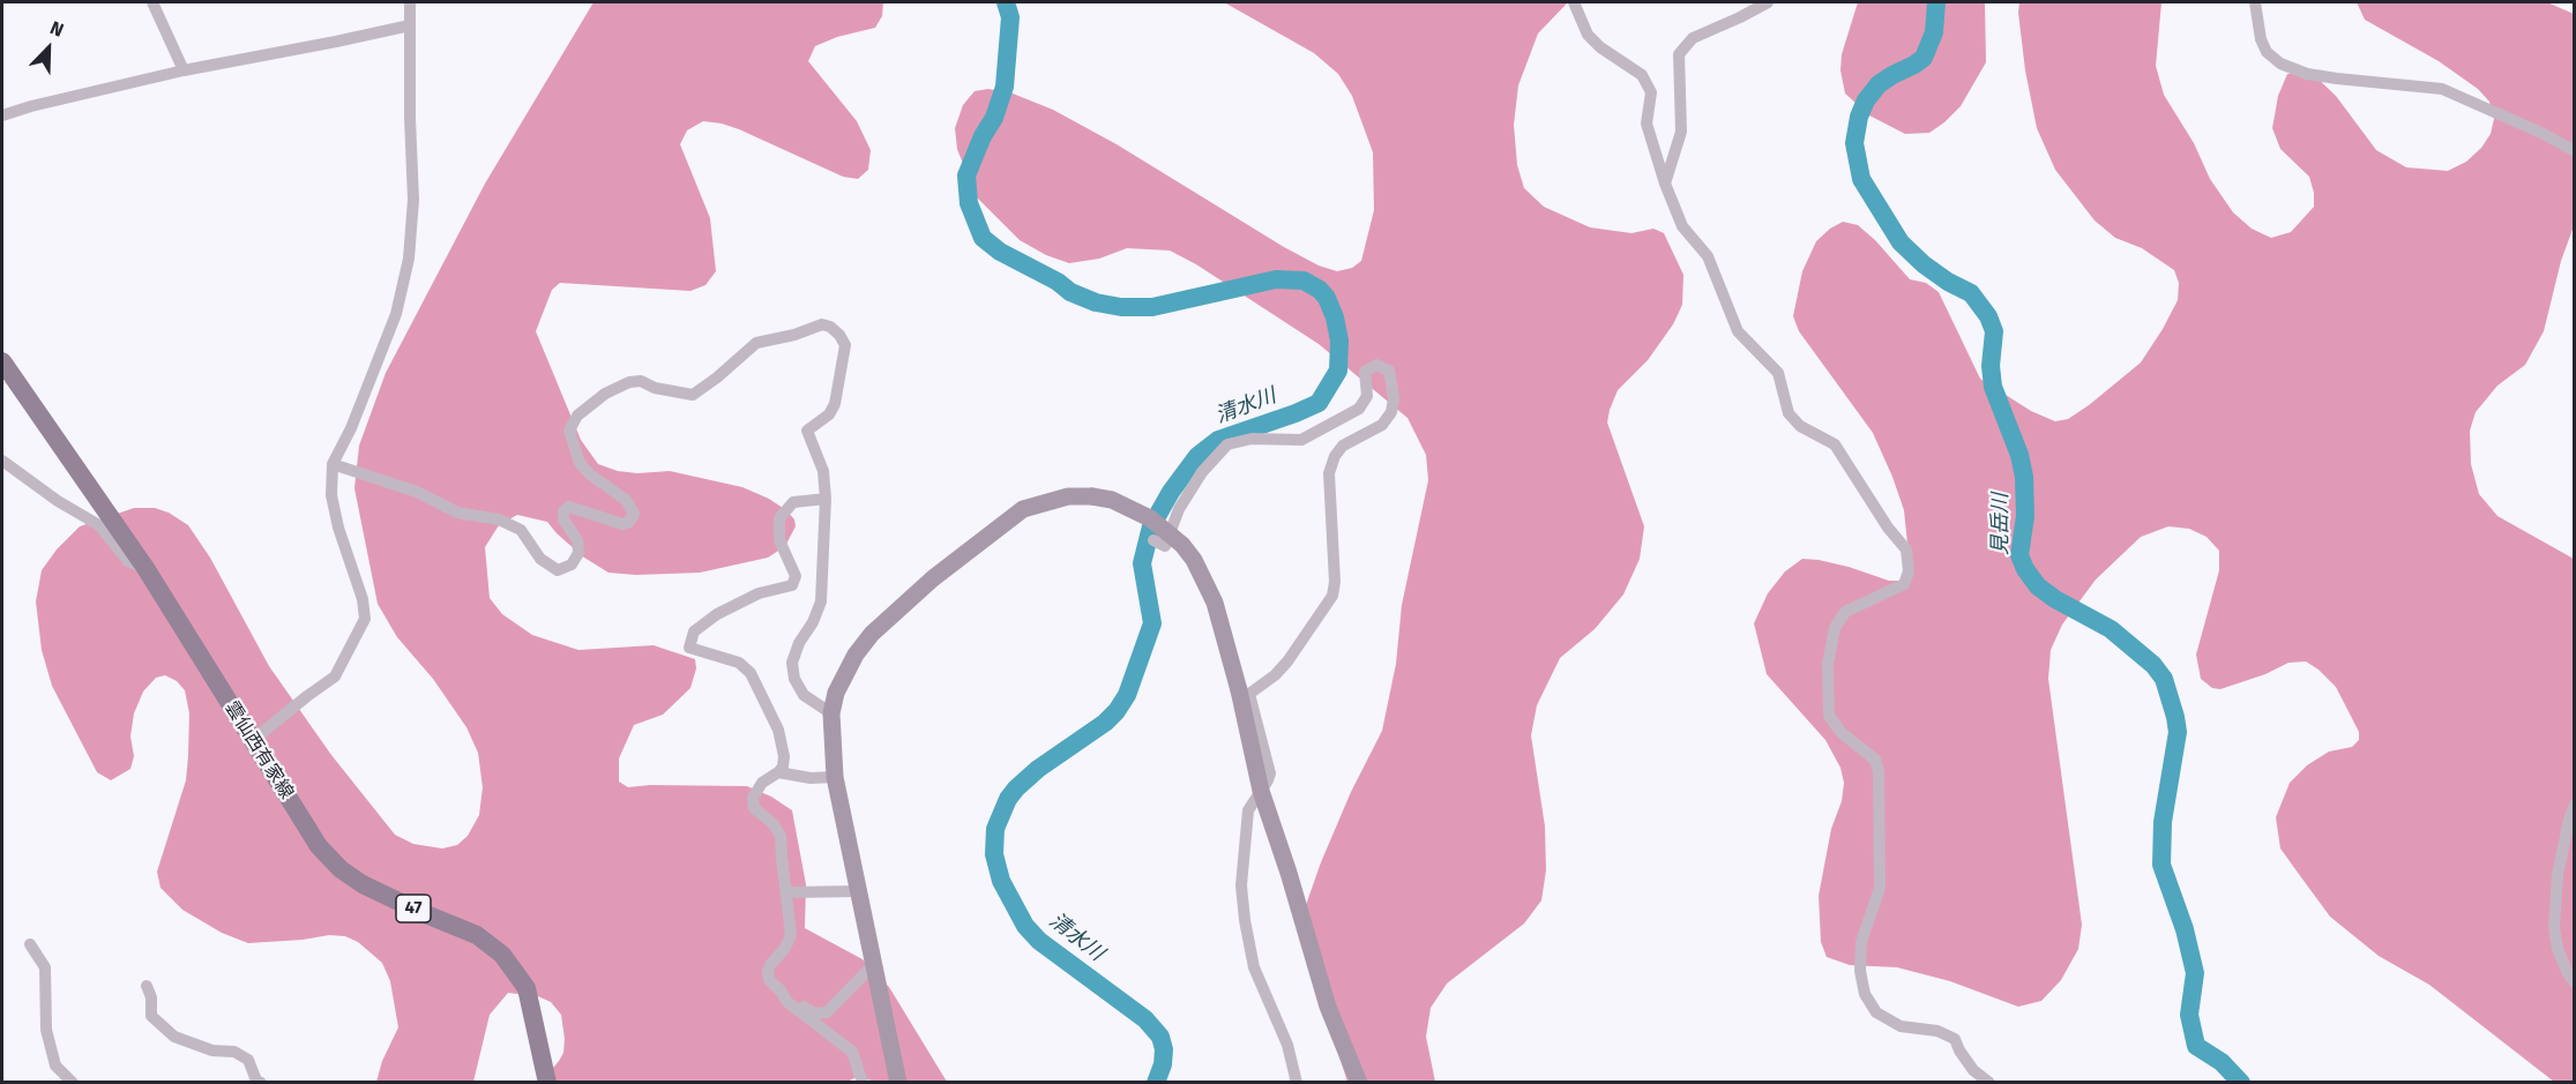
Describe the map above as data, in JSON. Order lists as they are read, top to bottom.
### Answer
{
  "streets": {
    "main road": ["雲仙西有家線", "47"]
  },
  "water": ["清水川", "見岳川"],
  "north": "top right"
}
